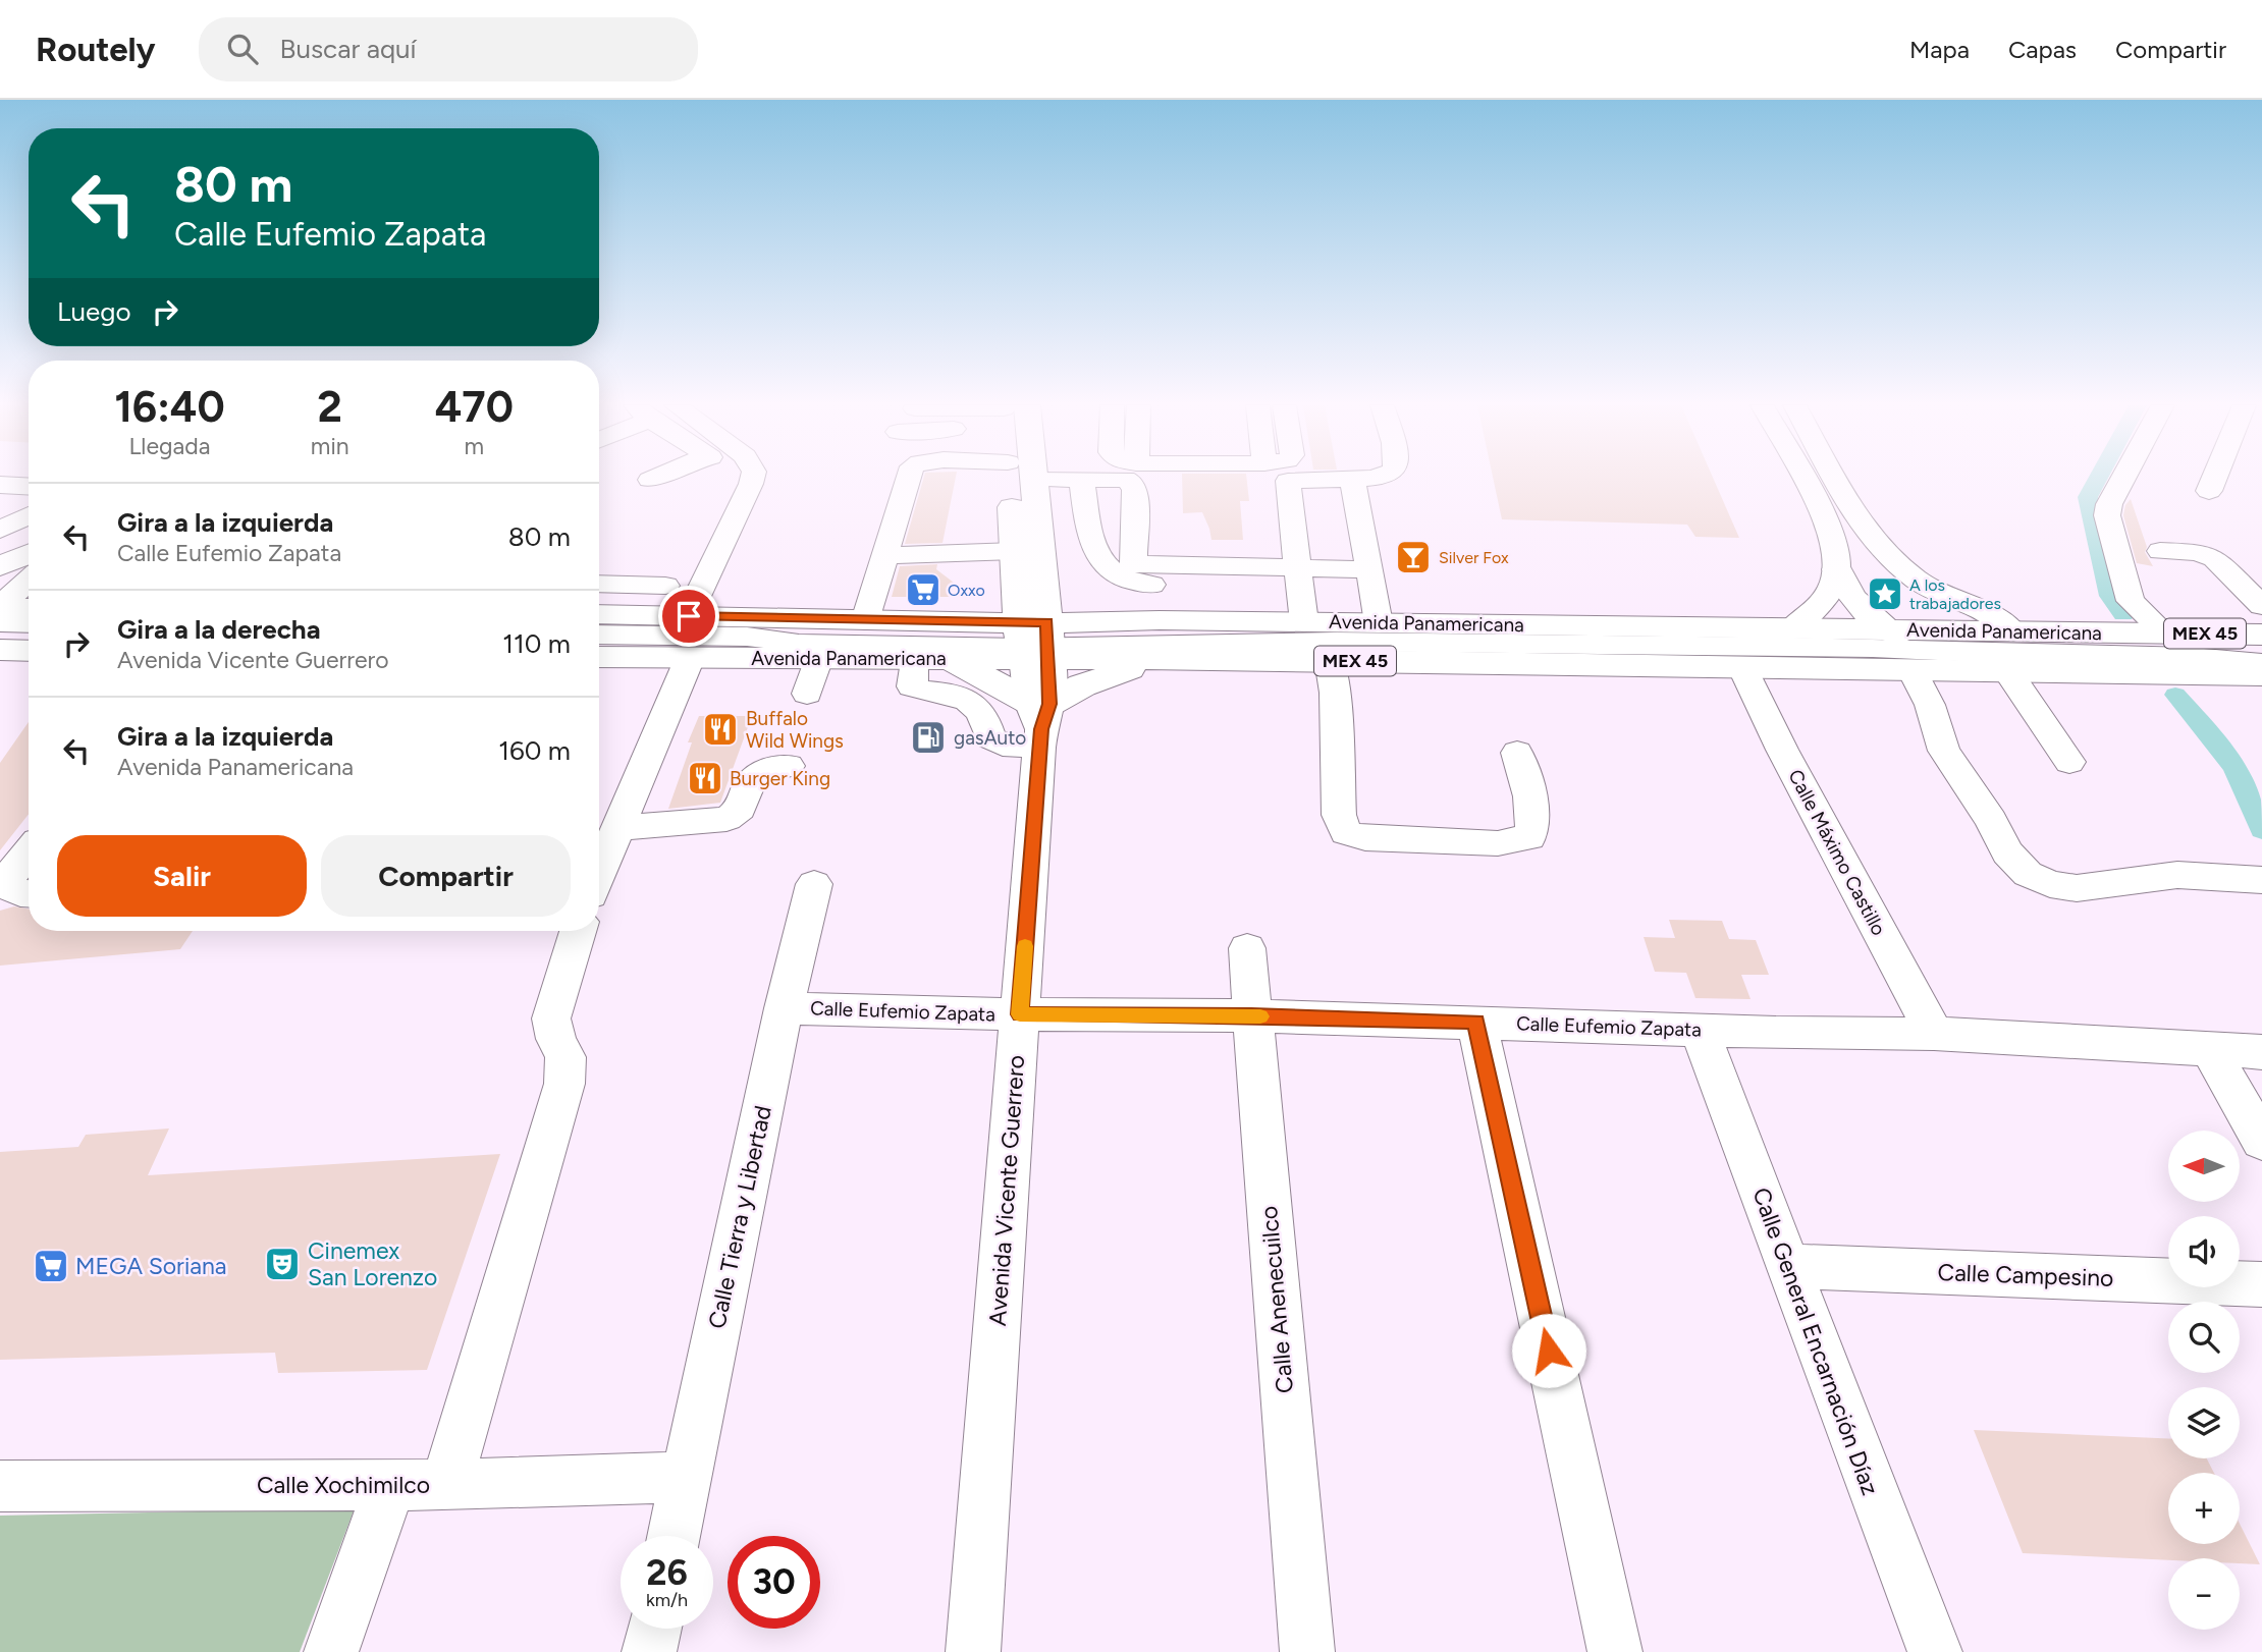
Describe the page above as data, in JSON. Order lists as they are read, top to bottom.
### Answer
{
  "streets": {
    "main road": ["Avenida Panamericana", "MEX 45", "Avenida Vicente Guerrero"],
    "street": [
      "Calle Máximo Castillo",
      "Calle Eufemio Zapata",
      "Calle Tierra y Libertad",
      "Calle Campesino",
      "Calle Anenecuilco",
      "Calle General Encarnación Díaz",
      "Calle Xochimilco"
    ]
  },
  "crossings": [
    ["Avenida Panamericana", "Calle Máximo Castillo"],
    ["Avenida Panamericana", "Avenida Vicente Guerrero"],
    ["Calle Máximo Castillo", "Calle Eufemio Zapata"],
    ["Calle Eufemio Zapata", "Avenida Vicente Guerrero"],
    ["Calle Eufemio Zapata", "Calle Tierra y Libertad"],
    ["Calle Eufemio Zapata", "Calle Anenecuilco"],
    ["Calle Eufemio Zapata", "Calle General Encarnación Díaz"],
    ["Calle Tierra y Libertad", "Calle Xochimilco"],
    ["Calle Campesino", "Calle General Encarnación Díaz"]
  ],
  "places": {
    "bar": ["Silver Fox"],
    "supermarket": ["Oxxo", "MEGA Soriana"],
    "place": ["A los trabajadores"],
    "restaurant": ["Buffalo Wild Wings", "Burger King"],
    "fuel station": ["gasAuto"],
    "theatre": ["Cinemex San Lorenzo"]
  },
  "north": "left",
  "page": {
    "header": "Routely",
    "search": "Buscar aquí",
    "nav": ["Mapa", "Capas", "Compartir"],
    "turn": ["80 m", "Calle Eufemio Zapata"],
    "then": "Luego",
    "eta": [
      "16:40",
      "Llegada",
      "2",
      "min",
      "470",
      "m"
    ],
    "list": [
      {
        "name": "Gira a la izquierda",
        "note": "Calle Eufemio Zapata",
        "value": "80 m"
      },
      {
        "name": "Gira a la derecha",
        "note": "Avenida Vicente Guerrero",
        "value": "110 m"
      },
      {
        "name": "Gira a la izquierda",
        "note": "Avenida Panamericana",
        "value": "160 m"
      }
    ],
    "buttons": ["Salir", "Compartir"],
    "map_buttons": ["+", "−"],
    "speed": "26 km/h",
    "limit": "30"
  }
}
